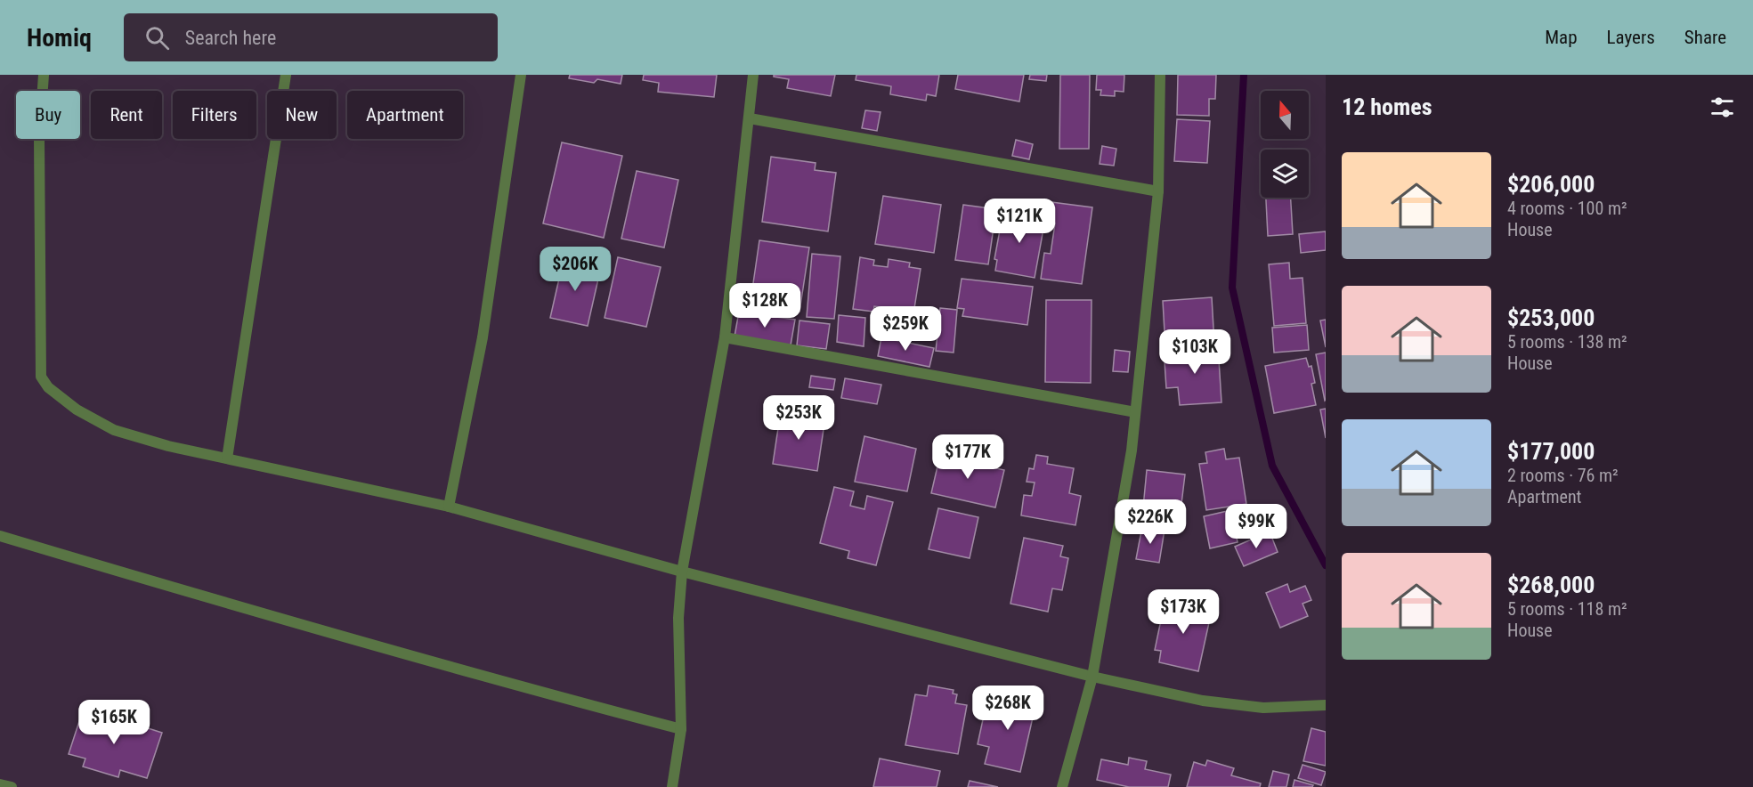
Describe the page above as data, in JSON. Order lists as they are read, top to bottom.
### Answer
{
  "north": "top",
  "page": {
    "header": "Homiq",
    "search": "Search here",
    "nav": ["Map", "Layers", "Share"],
    "heading": "12 homes",
    "chip": [
      "Buy",
      "Rent",
      "Filters",
      "New",
      "Apartment"
    ],
    "list": [
      {
        "name": "$206,000",
        "note": "4 rooms · 100 m² · House"
      },
      {
        "name": "$253,000",
        "note": "5 rooms · 138 m² · House"
      },
      {
        "name": "$177,000",
        "note": "2 rooms · 76 m² · Apartment"
      },
      {
        "name": "$268,000",
        "note": "5 rooms · 118 m² · House"
      }
    ],
    "price": [
      "$121K",
      "$206K",
      "$128K",
      "$259K",
      "$103K",
      "$253K",
      "$177K",
      "$226K",
      "$99K",
      "$173K",
      "$268K",
      "$165K"
    ]
  }
}
